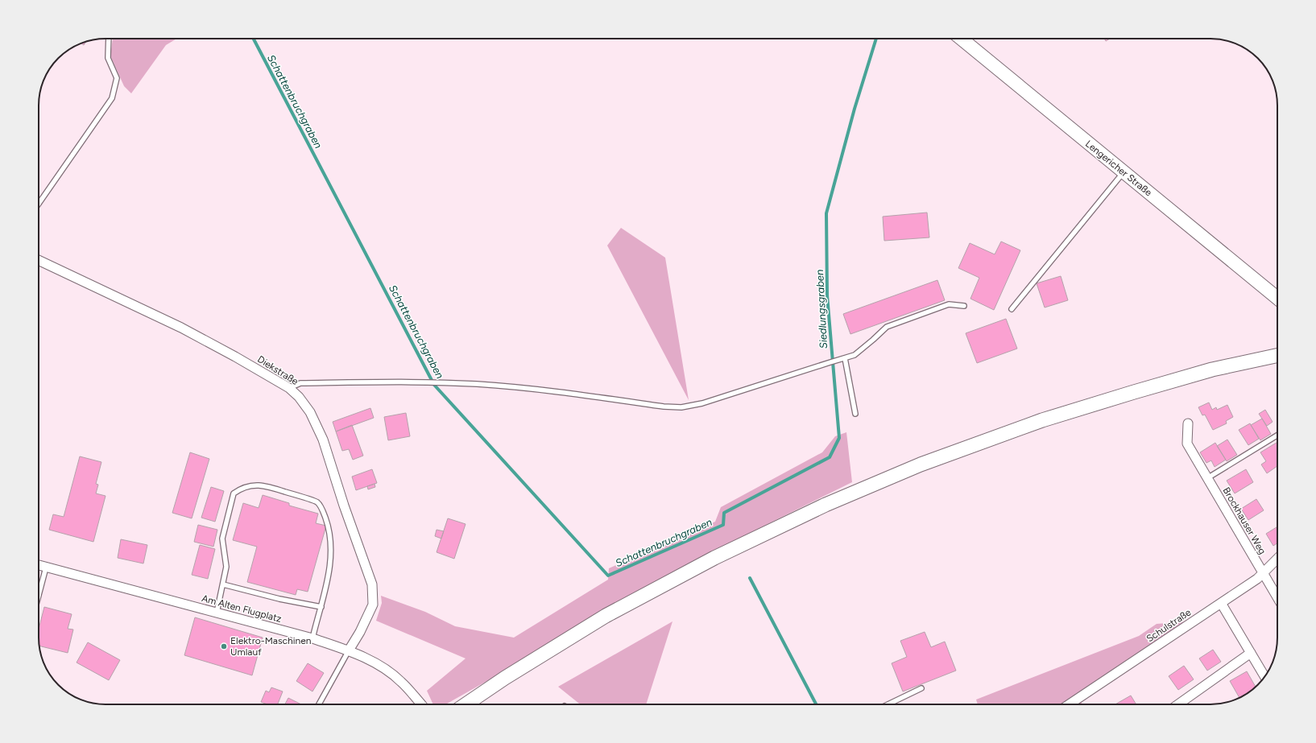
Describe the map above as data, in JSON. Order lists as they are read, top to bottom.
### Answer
{
  "streets": {
    "main road": ["Lengericher Straße"],
    "street": [
      "Diekstraße",
      "Brockhauser Weg",
      "Am Alten Flugplatz",
      "Schulstraße"
    ]
  },
  "crossings": [
    ["Diekstraße", "Am Alten Flugplatz"],
    ["Brockhauser Weg", "Schulstraße"]
  ],
  "water": ["Schattenbruchgraben", "Siedlungsgraben"],
  "places": ["Elektro-Maschinen Umlauf"]
}
